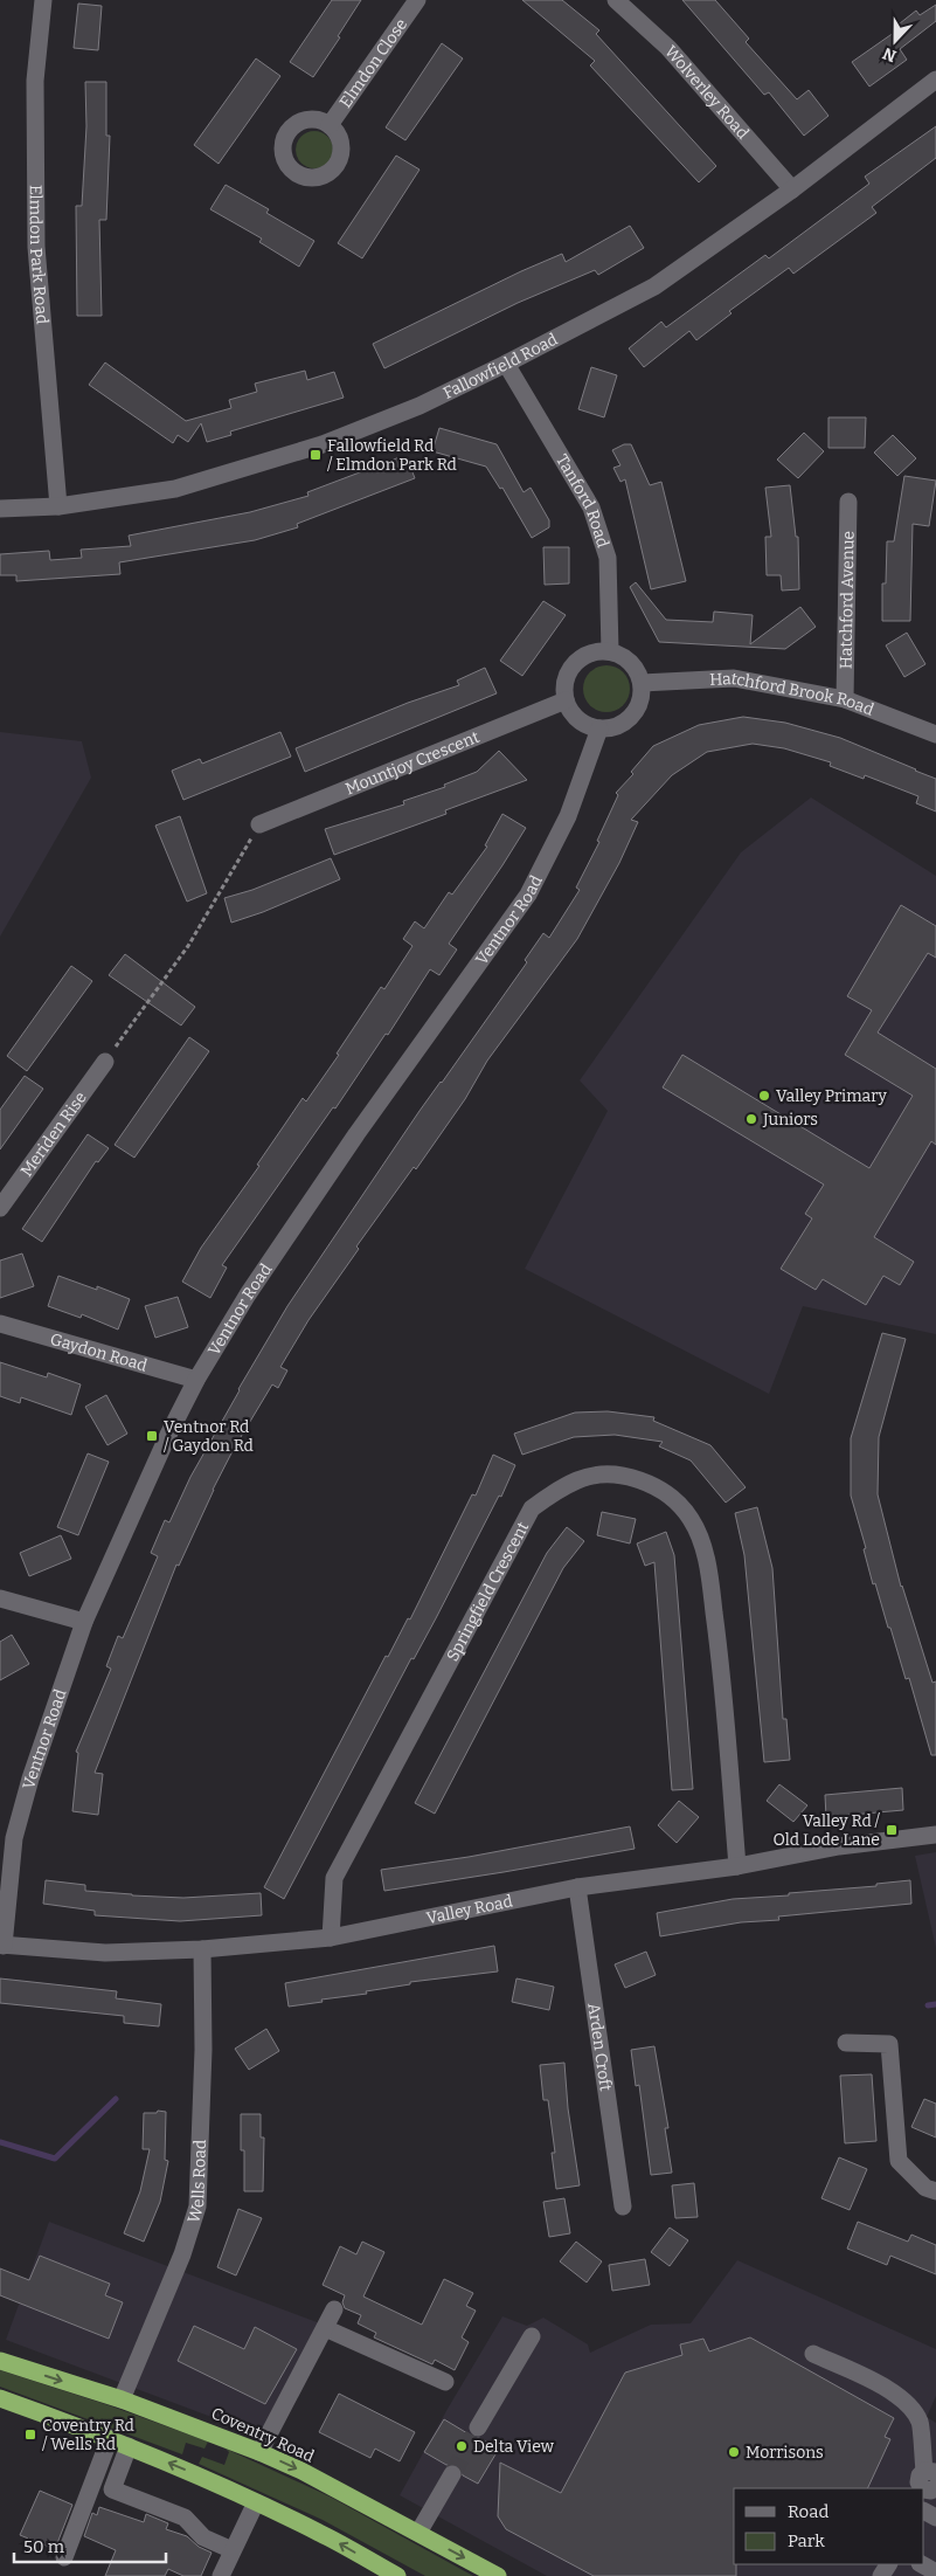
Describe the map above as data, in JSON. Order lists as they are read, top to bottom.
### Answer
{
  "streets": {
    "highway": ["Coventry Road"],
    "street": [
      "Elmdon Close",
      "Wolverley Road",
      "Elmdon Park Road",
      "Fallowfield Road",
      "Tanford Road",
      "Hatchford Avenue",
      "Hatchford Brook Road",
      "Mountjoy Crescent",
      "Ventnor Road",
      "Meriden Rise",
      "Gaydon Road",
      "Springfield Crescent",
      "Valley Road",
      "Arden Croft",
      "Wells Road"
    ]
  },
  "crossings": [
    ["Wolverley Road", "Fallowfield Road"],
    ["Elmdon Park Road", "Fallowfield Road"],
    ["Fallowfield Road", "Tanford Road"],
    ["Tanford Road", "Hatchford Brook Road"],
    ["Tanford Road", "Mountjoy Crescent"],
    ["Tanford Road", "Ventnor Road"],
    ["Hatchford Avenue", "Hatchford Brook Road"],
    ["Hatchford Brook Road", "Mountjoy Crescent"],
    ["Hatchford Brook Road", "Ventnor Road"],
    ["Mountjoy Crescent", "Ventnor Road"],
    ["Ventnor Road", "Gaydon Road"],
    ["Ventnor Road", "Valley Road"],
    ["Springfield Crescent", "Valley Road"],
    ["Valley Road", "Arden Croft"],
    ["Valley Road", "Wells Road"],
    ["Wells Road", "Coventry Road"]
  ],
  "places": {
    "transit": [
      "Fallowfield Rd / Elmdon Park Rd",
      "Ventnor Rd / Gaydon Rd",
      "Valley Rd / Old Lode Lane",
      "Coventry Rd / Wells Rd"
    ],
    "other": [
      "Valley Primary",
      "Juniors",
      "Delta View",
      "Morrisons"
    ]
  },
  "legend": ["Road", "Park"],
  "scale_bar": "50 m",
  "north": "bottom"
}
